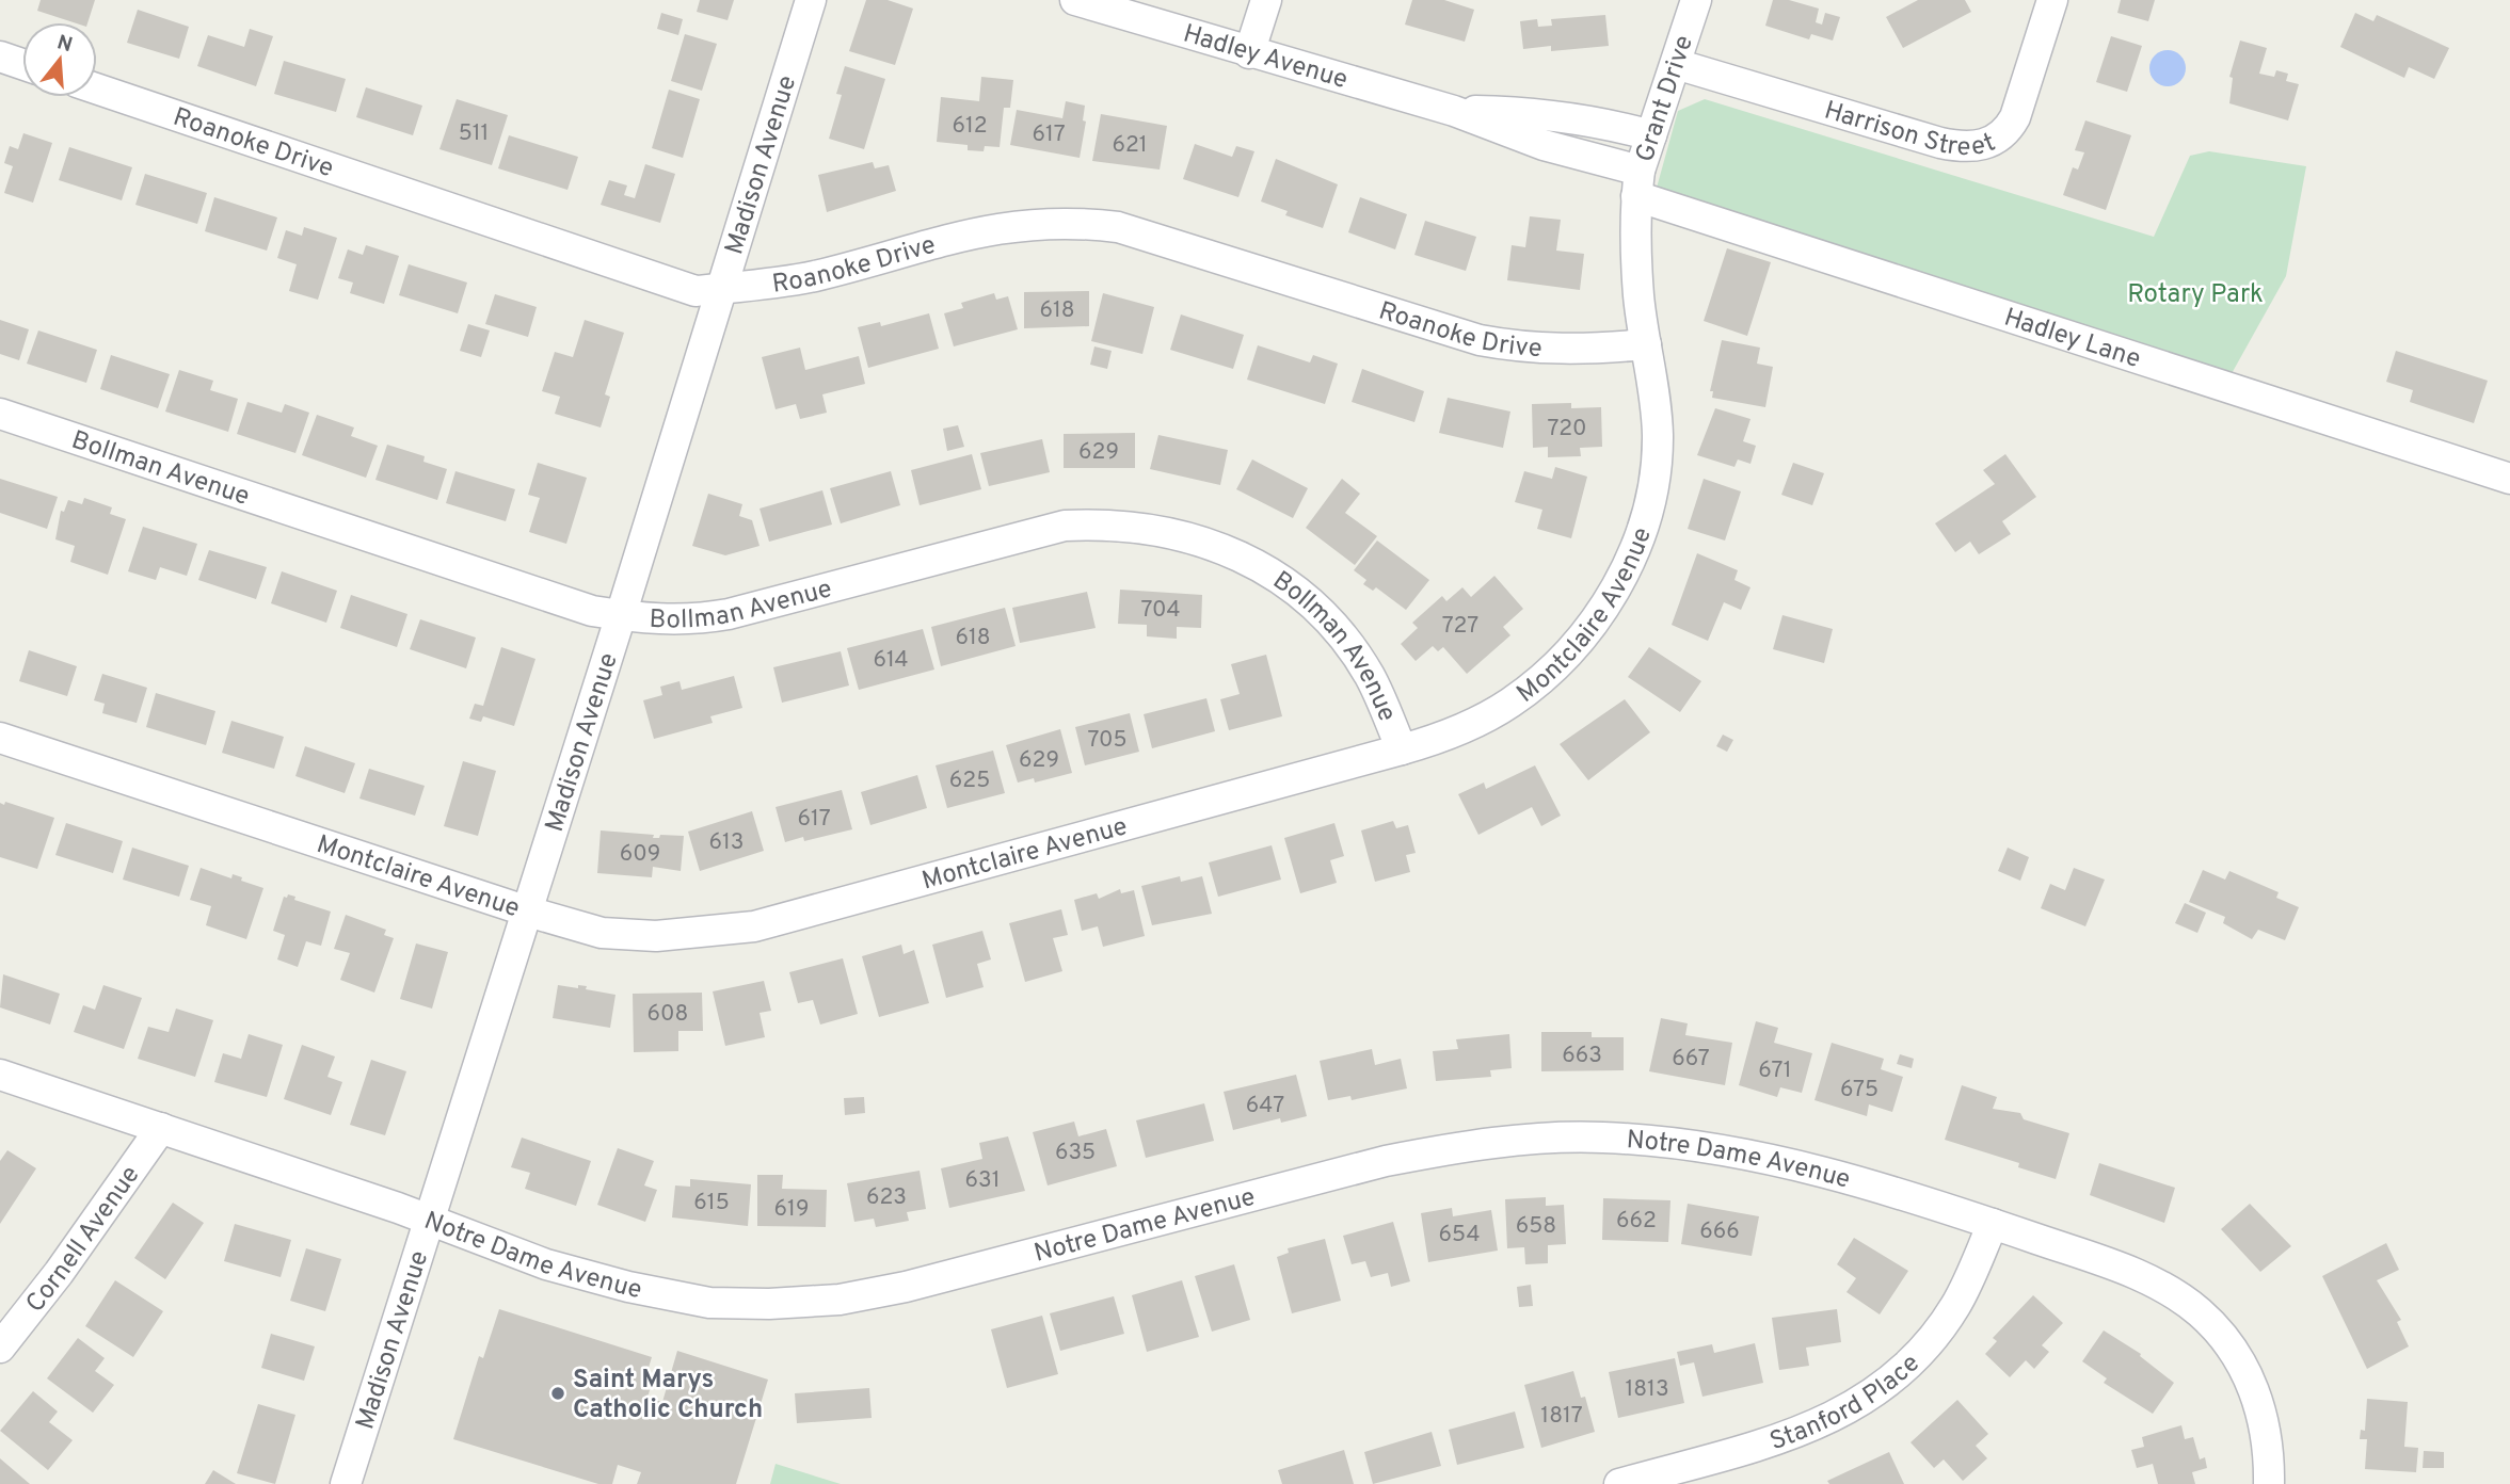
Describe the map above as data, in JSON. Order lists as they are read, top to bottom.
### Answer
{
  "streets": {
    "street": [
      "Hadley Avenue",
      "Grant Drive",
      "Harrison Street",
      "Roanoke Drive",
      "Madison Avenue",
      "Hadley Lane",
      "Bollman Avenue",
      "Montclaire Avenue",
      "Notre Dame Avenue",
      "Cornell Avenue",
      "Stanford Place"
    ]
  },
  "crossings": [
    ["Hadley Avenue", "Grant Drive"],
    ["Hadley Avenue", "Hadley Lane"],
    ["Hadley Avenue", "Montclaire Avenue"],
    ["Grant Drive", "Harrison Street"],
    ["Grant Drive", "Hadley Lane"],
    ["Grant Drive", "Montclaire Avenue"],
    ["Roanoke Drive", "Madison Avenue"],
    ["Roanoke Drive", "Montclaire Avenue"],
    ["Madison Avenue", "Bollman Avenue"],
    ["Madison Avenue", "Montclaire Avenue"],
    ["Madison Avenue", "Notre Dame Avenue"],
    ["Hadley Lane", "Montclaire Avenue"],
    ["Bollman Avenue", "Montclaire Avenue"],
    ["Notre Dame Avenue", "Cornell Avenue"],
    ["Notre Dame Avenue", "Stanford Place"]
  ],
  "parks": ["Rotary Park"],
  "places": ["Saint Marys Catholic Church"],
  "house_numbers": [
    "612",
    "511",
    "617",
    "621",
    "618",
    "720",
    "629",
    "704",
    "727",
    "618",
    "614",
    "705",
    "629",
    "625",
    "617",
    "613",
    "609",
    "608",
    "663",
    "667",
    "671",
    "675",
    "647",
    "635",
    "631",
    "623",
    "615",
    "619",
    "662",
    "658",
    "666",
    "654",
    "1813",
    "1817"
  ],
  "north": "top"
}
